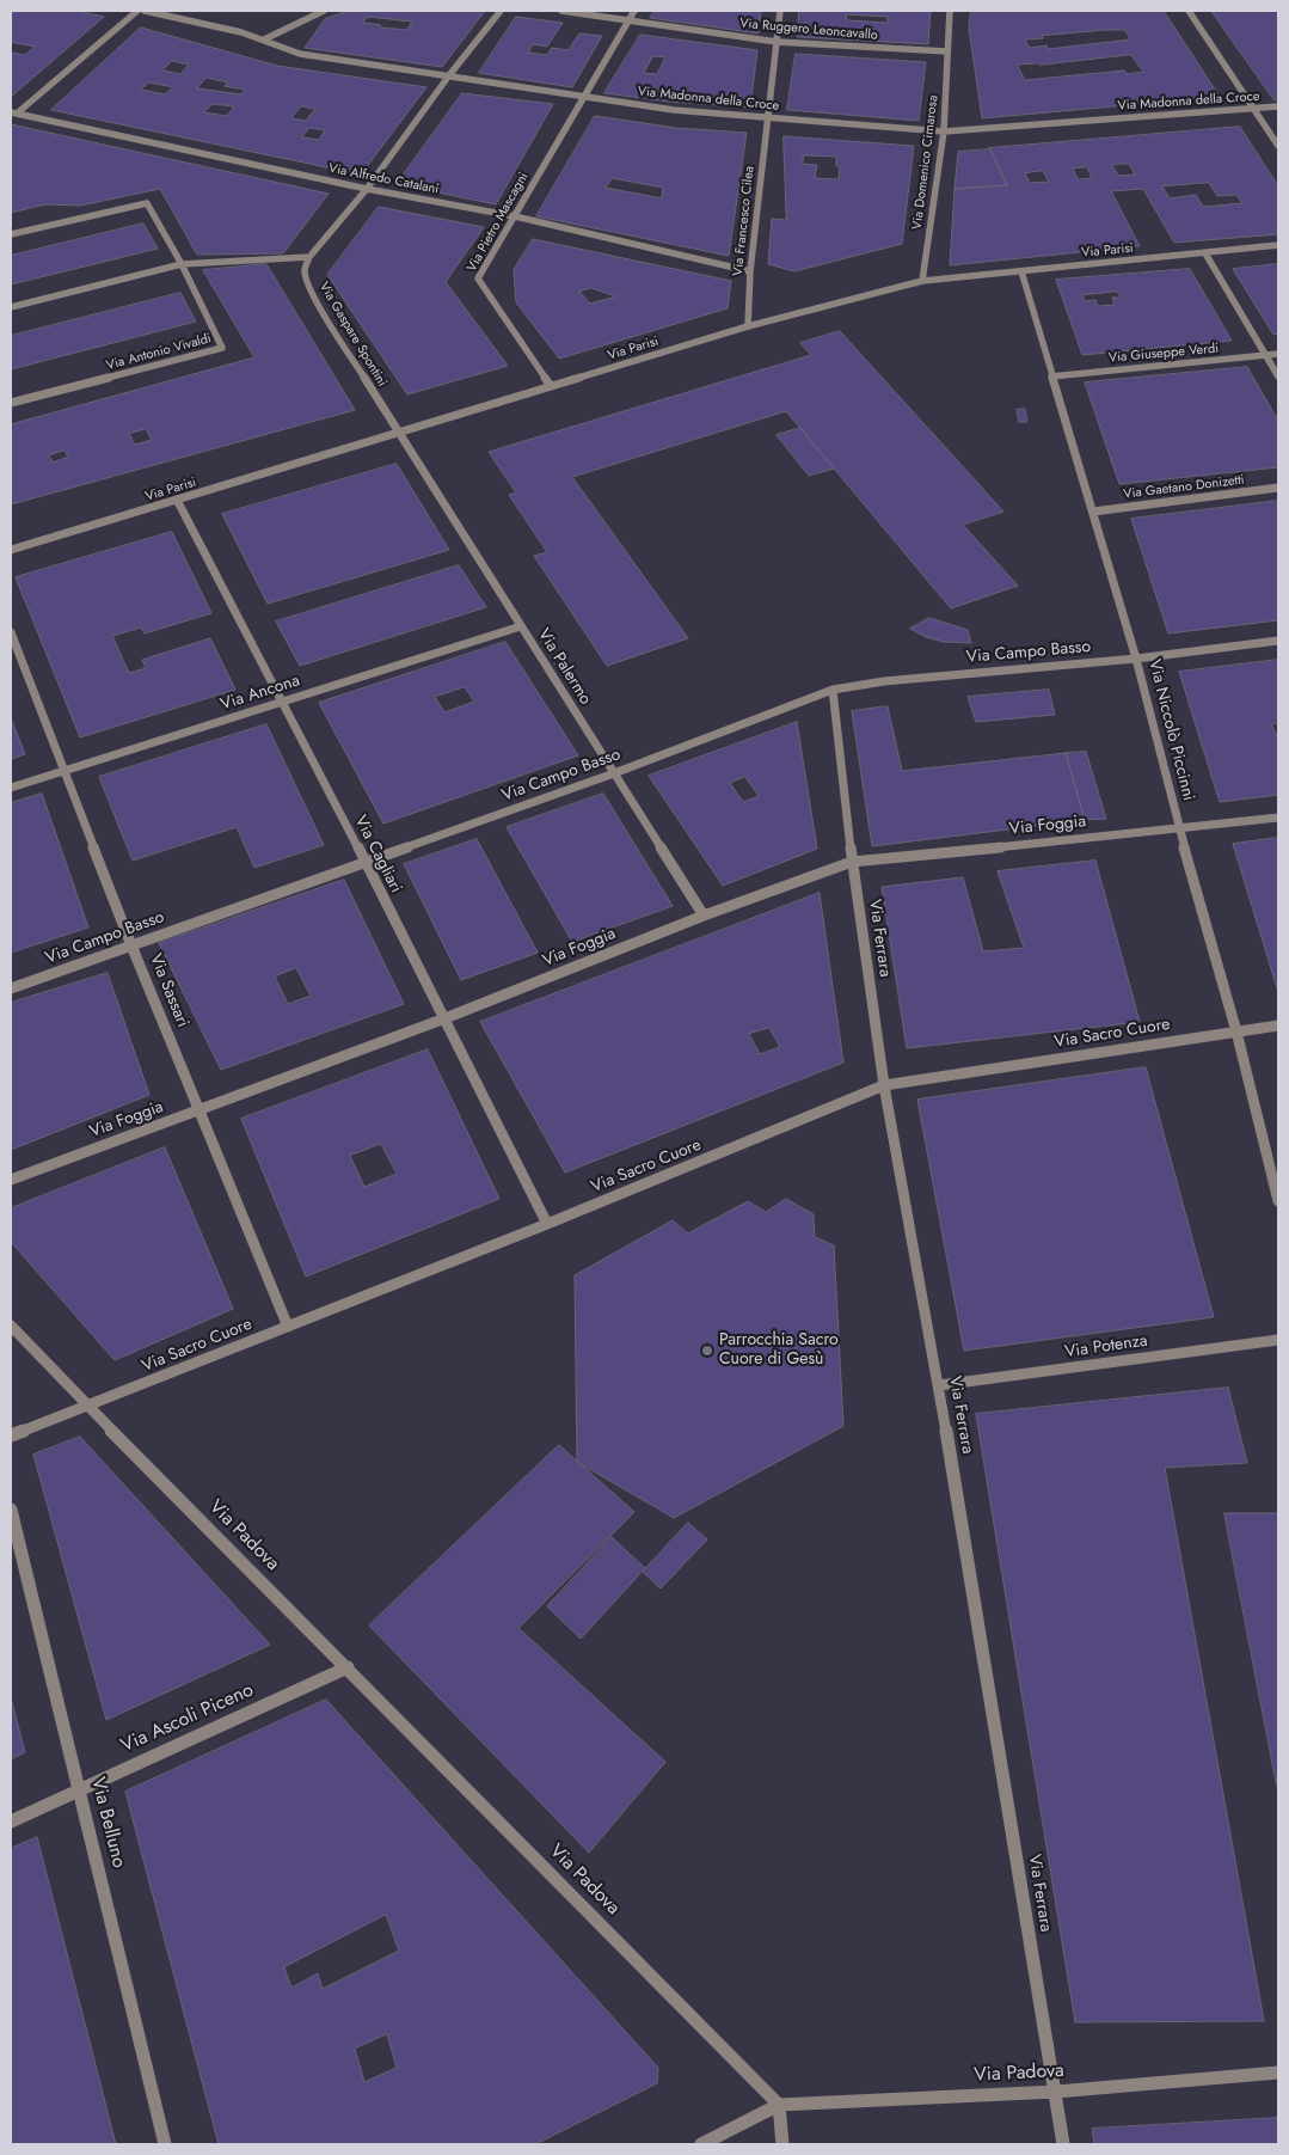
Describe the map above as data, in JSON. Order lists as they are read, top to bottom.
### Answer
{
  "streets": {
    "street": [
      "Via Ruggero Leoncavallo",
      "Via Madonna della Croce",
      "Via Domenico Cimarosa",
      "Via Alfredo Catalani",
      "Via Francesco Cilea",
      "Via Pietro Mascagni",
      "Via Parisi",
      "Via Gaspare Spontini",
      "Via Antonio Vivaldi",
      "Via Giuseppe Verdi",
      "Via Gaetano Donizetti",
      "Via Campo Basso",
      "Via Palermo",
      "Via Ancona",
      "Via Niccolò Piccinni",
      "Via Foggia",
      "Via Cagliari",
      "Via Ferrara",
      "Via Sassari",
      "Via Sacro Cuore",
      "Via Potenza",
      "Via Padova",
      "Via Ascoli Piceno",
      "Via Belluno"
    ]
  },
  "crossings": [
    ["Via Ruggero Leoncavallo", "Via Domenico Cimarosa"],
    ["Via Ruggero Leoncavallo", "Via Francesco Cilea"],
    ["Via Ruggero Leoncavallo", "Via Pietro Mascagni"],
    ["Via Madonna della Croce", "Via Domenico Cimarosa"],
    ["Via Madonna della Croce", "Via Francesco Cilea"],
    ["Via Madonna della Croce", "Via Pietro Mascagni"],
    ["Via Domenico Cimarosa", "Via Parisi"],
    ["Via Alfredo Catalani", "Via Francesco Cilea"],
    ["Via Alfredo Catalani", "Via Pietro Mascagni"],
    ["Via Francesco Cilea", "Via Parisi"],
    ["Via Pietro Mascagni", "Via Parisi"],
    ["Via Parisi", "Via Gaspare Spontini"],
    ["Via Parisi", "Via Palermo"],
    ["Via Parisi", "Via Niccolò Piccinni"],
    ["Via Parisi", "Via Cagliari"],
    ["Via Gaspare Spontini", "Via Palermo"],
    ["Via Giuseppe Verdi", "Via Niccolò Piccinni"],
    ["Via Gaetano Donizetti", "Via Niccolò Piccinni"],
    ["Via Campo Basso", "Via Palermo"],
    ["Via Campo Basso", "Via Niccolò Piccinni"],
    ["Via Campo Basso", "Via Cagliari"],
    ["Via Campo Basso", "Via Ferrara"],
    ["Via Campo Basso", "Via Sassari"],
    ["Via Palermo", "Via Ancona"],
    ["Via Palermo", "Via Foggia"],
    ["Via Ancona", "Via Cagliari"],
    ["Via Ancona", "Via Sassari"],
    ["Via Niccolò Piccinni", "Via Foggia"],
    ["Via Niccolò Piccinni", "Via Sacro Cuore"],
    ["Via Foggia", "Via Cagliari"],
    ["Via Foggia", "Via Ferrara"],
    ["Via Foggia", "Via Sassari"],
    ["Via Cagliari", "Via Sacro Cuore"],
    ["Via Ferrara", "Via Sacro Cuore"],
    ["Via Ferrara", "Via Potenza"],
    ["Via Ferrara", "Via Padova"],
    ["Via Sassari", "Via Sacro Cuore"],
    ["Via Sacro Cuore", "Via Padova"],
    ["Via Padova", "Via Ascoli Piceno"],
    ["Via Ascoli Piceno", "Via Belluno"]
  ],
  "places": ["Parrocchia Sacro Cuore di Gesù"]
}
